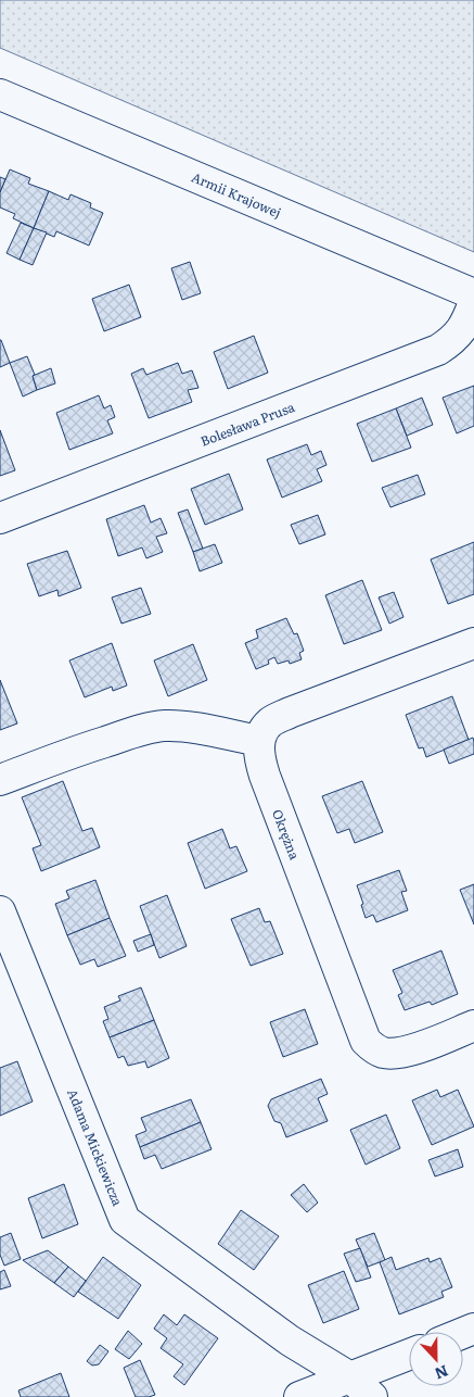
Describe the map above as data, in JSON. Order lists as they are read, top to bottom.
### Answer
{
  "streets": {
    "street": [
      "Armii Krajowej",
      "Bolesława Prusa",
      "Okrężna",
      "Adama Mickiewicza"
    ]
  },
  "north": "bottom"
}
